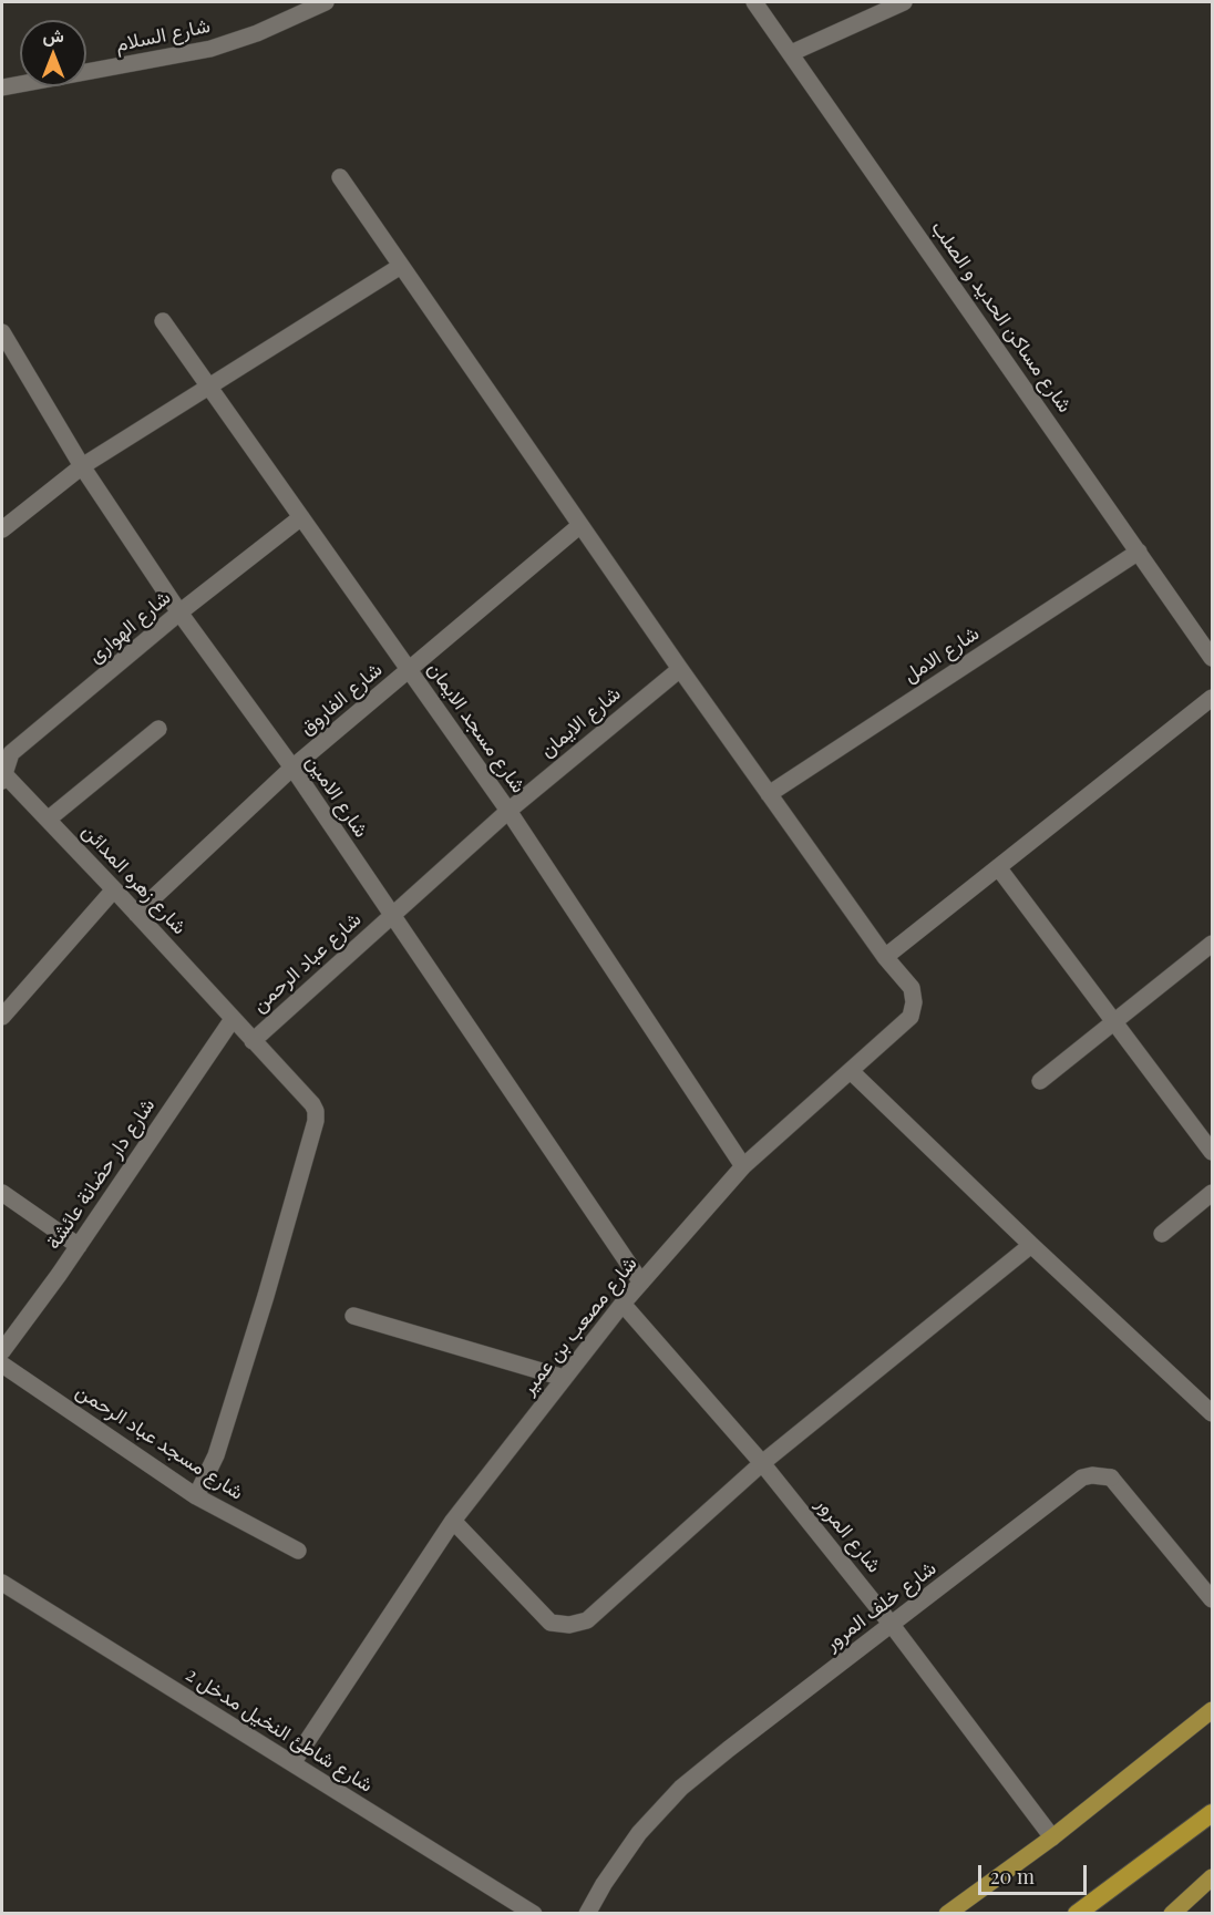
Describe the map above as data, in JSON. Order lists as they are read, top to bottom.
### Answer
{
  "streets": {
    "street": [
      "شارع السلام",
      "شارع مساكن الحديد و الصلب",
      "شارع الهوارى",
      "شارع الامل",
      "شارع الفاروق",
      "شارع الايمان",
      "شارع مسجد الايمان",
      "شارع الامين",
      "شارع زهره المدائن",
      "شارع عباد الرحمن",
      "شارع دار حضانة عائشة",
      "شارع مصعب بن عمير",
      "شارع مسجد عباد الرحمن",
      "شارع المرور",
      "شارع خلف المرور",
      "شارع شاطئ النخيل مدخل 2"
    ]
  },
  "crossings": [
    ["شارع مساكن الحديد و الصلب", "شارع الامل"],
    ["شارع الهوارى", "شارع مسجد الايمان"],
    ["شارع الهوارى", "شارع الامين"],
    ["شارع الهوارى", "شارع زهره المدائن"],
    ["شارع الامل", "شارع مصعب بن عمير"],
    ["شارع الفاروق", "شارع مسجد الايمان"],
    ["شارع الفاروق", "شارع الامين"],
    ["شارع الفاروق", "شارع زهره المدائن"],
    ["شارع الفاروق", "شارع مصعب بن عمير"],
    ["شارع الايمان", "شارع مسجد الايمان"],
    ["شارع الايمان", "شارع الامين"],
    ["شارع الايمان", "شارع عباد الرحمن"],
    ["شارع الايمان", "شارع مصعب بن عمير"],
    ["شارع مسجد الايمان", "شارع مصعب بن عمير"],
    ["شارع الامين", "شارع عباد الرحمن"],
    ["شارع الامين", "شارع مصعب بن عمير"],
    ["شارع زهره المدائن", "شارع عباد الرحمن"],
    ["شارع زهره المدائن", "شارع دار حضانة عائشة"],
    ["شارع زهره المدائن", "شارع مسجد عباد الرحمن"],
    ["شارع مصعب بن عمير", "شارع المرور"],
    ["شارع مصعب بن عمير", "شارع شاطئ النخيل مدخل 2"],
    ["شارع المرور", "شارع خلف المرور"]
  ],
  "scale_bar": "20 m",
  "north": "top"
}
